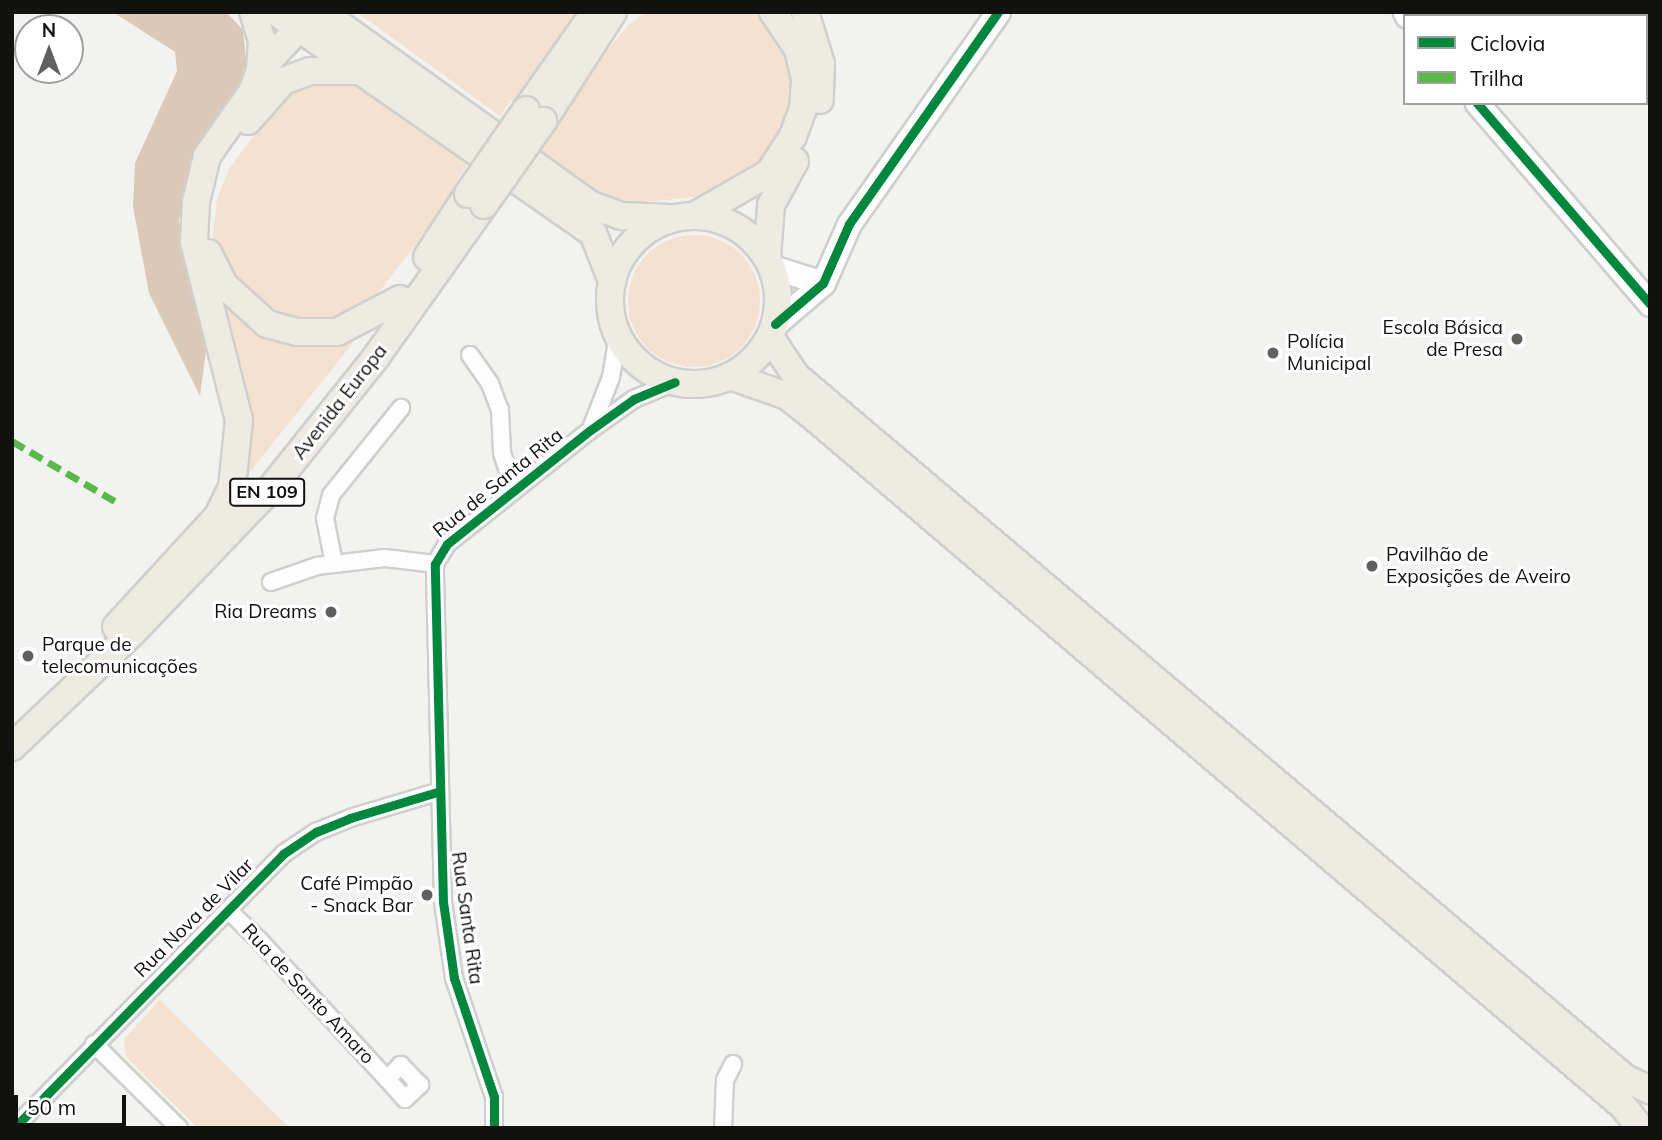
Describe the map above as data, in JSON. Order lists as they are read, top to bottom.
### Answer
{
  "streets": {
    "main road": ["Avenida Europa", "EN 109"],
    "street": [
      "Rua de Santa Rita",
      "Rua Nova de Vilar",
      "Rua Santa Rita",
      "Rua de Santo Amaro"
    ]
  },
  "crossings": [
    ["Rua de Santa Rita", "Rua Nova de Vilar"],
    ["Rua de Santa Rita", "Rua Santa Rita"],
    ["Rua Nova de Vilar", "Rua Santa Rita"],
    ["Rua Nova de Vilar", "Rua de Santo Amaro"]
  ],
  "places": [
    "Escola Básica de Presa",
    "Polícia Municipal",
    "Pavilhão de Exposições de Aveiro",
    "Ria Dreams",
    "Parque de telecomunicações",
    "Café Pimpão - Snack Bar"
  ],
  "legend": ["Ciclovia", "Trilha"],
  "scale_bar": "50 m",
  "north": "top"
}
